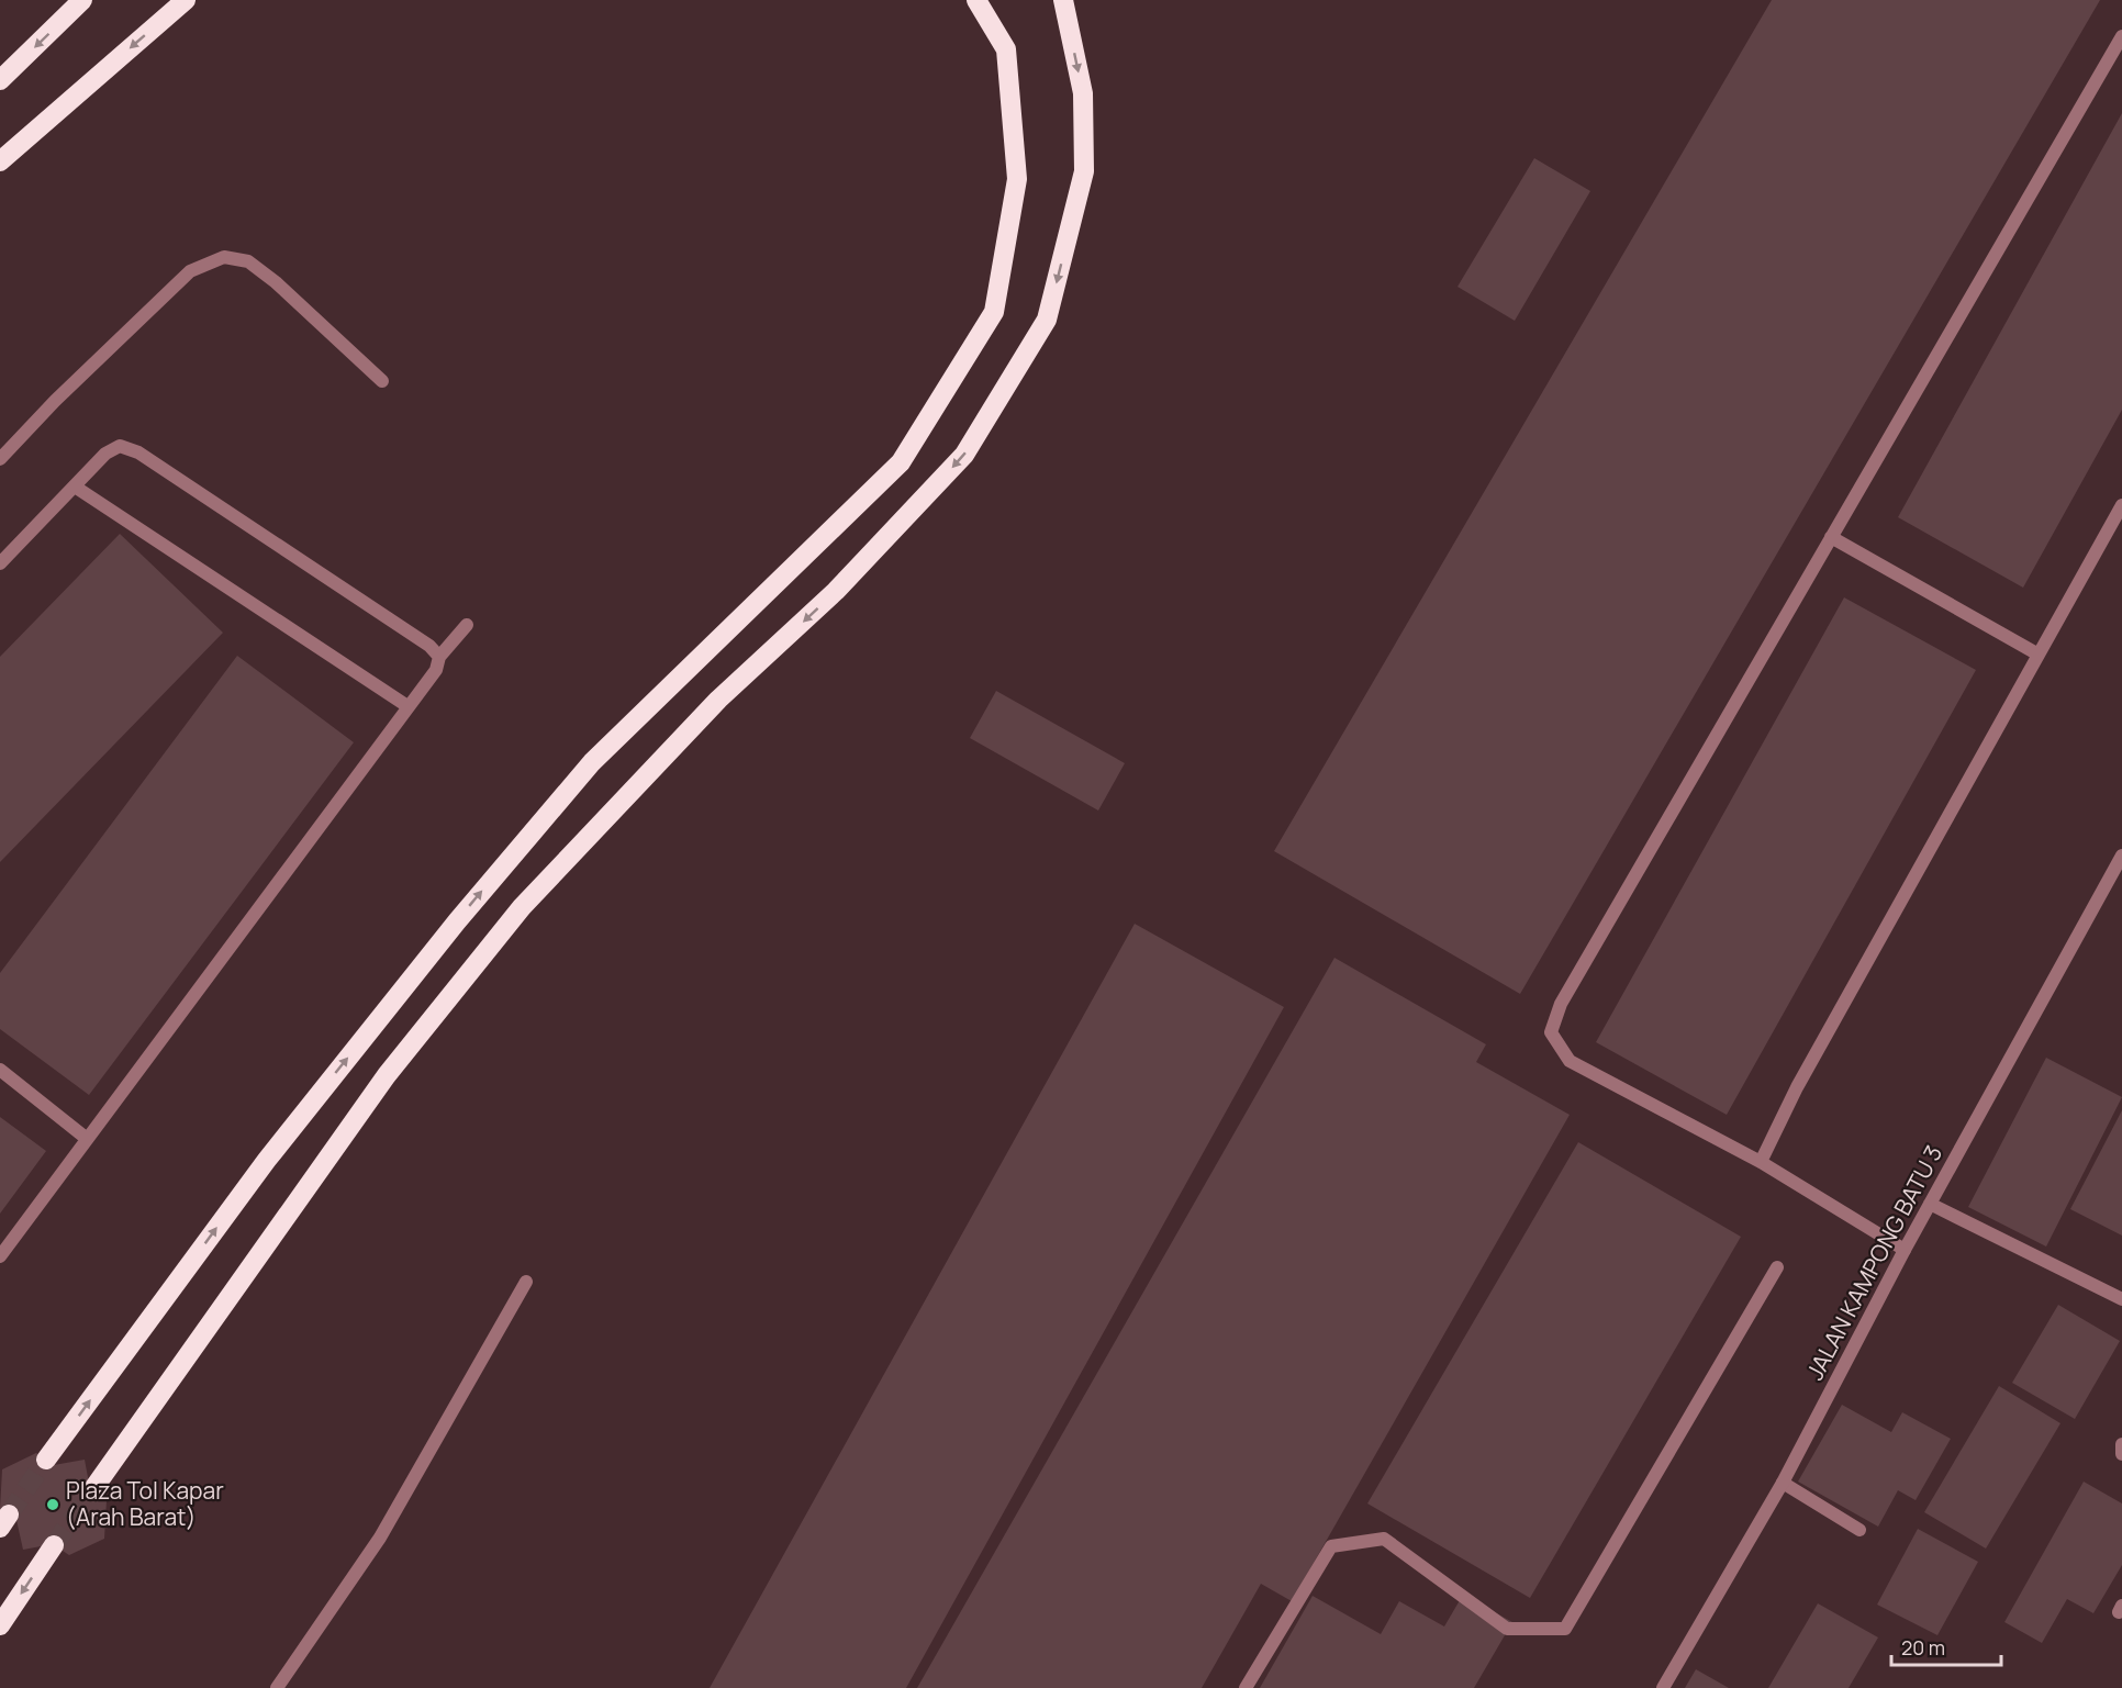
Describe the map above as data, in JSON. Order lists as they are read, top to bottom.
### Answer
{
  "streets": {
    "street": ["JALAN KAMPONG BATU 3"]
  },
  "places": ["Plaza Tol Kapar (Arah Barat)"],
  "scale_bar": "20 m"
}
